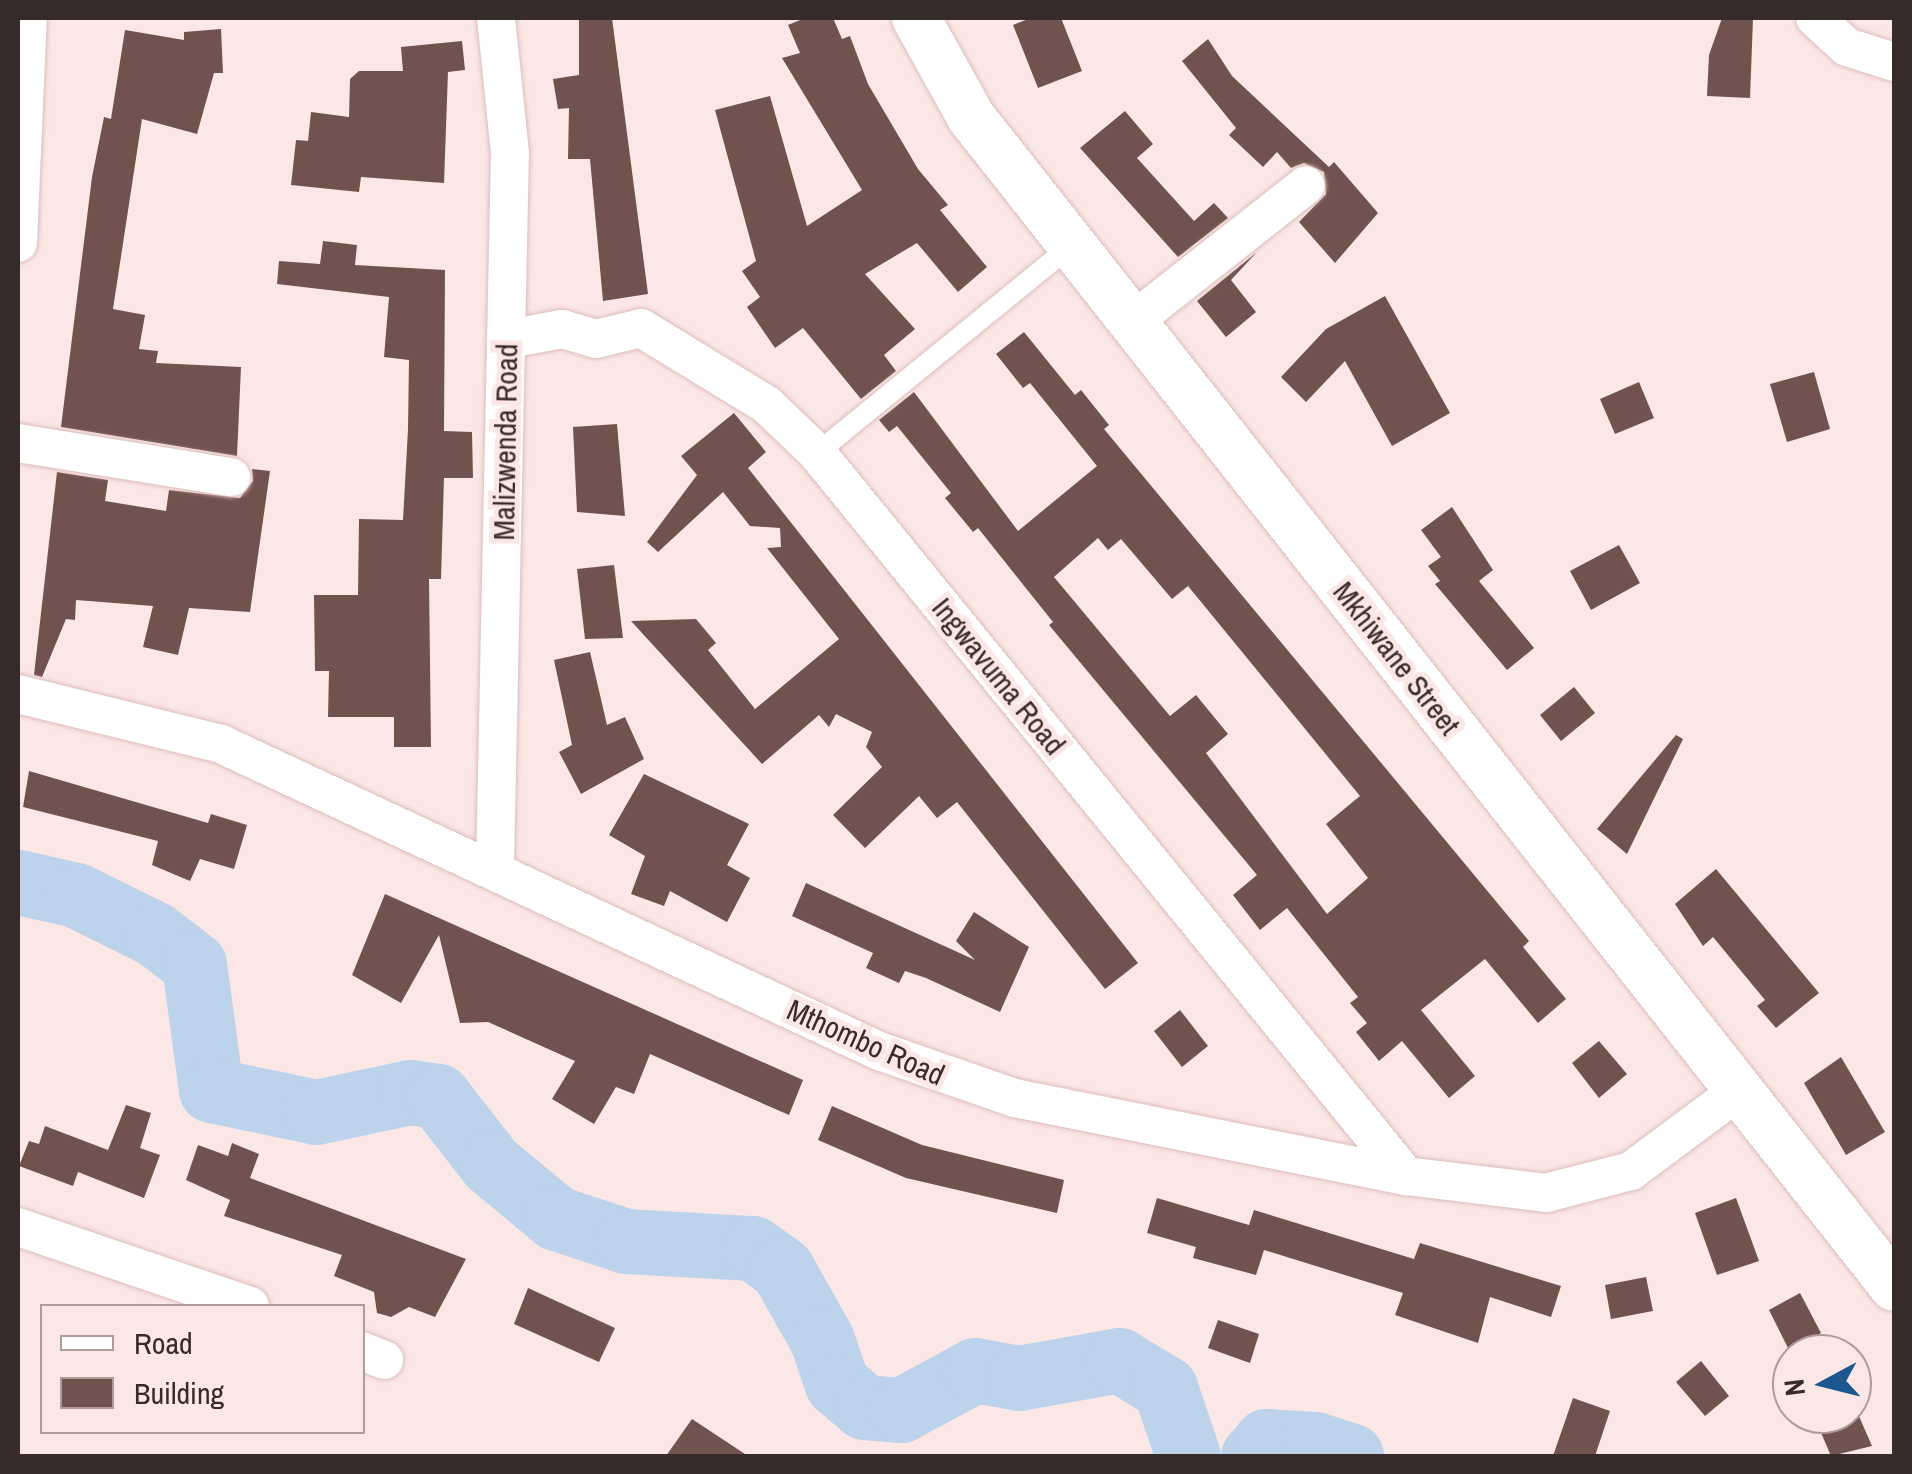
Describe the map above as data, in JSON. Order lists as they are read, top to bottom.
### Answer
{
  "streets": {
    "street": [
      "Malizwenda Road",
      "Mkhiwane Street",
      "Ingwavuma Road",
      "Mthombo Road"
    ]
  },
  "crossings": [
    ["Malizwenda Road", "Ingwavuma Road"],
    ["Malizwenda Road", "Mthombo Road"],
    ["Mkhiwane Street", "Mthombo Road"],
    ["Ingwavuma Road", "Mthombo Road"]
  ],
  "legend": ["Road", "Building"],
  "north": "left"
}
